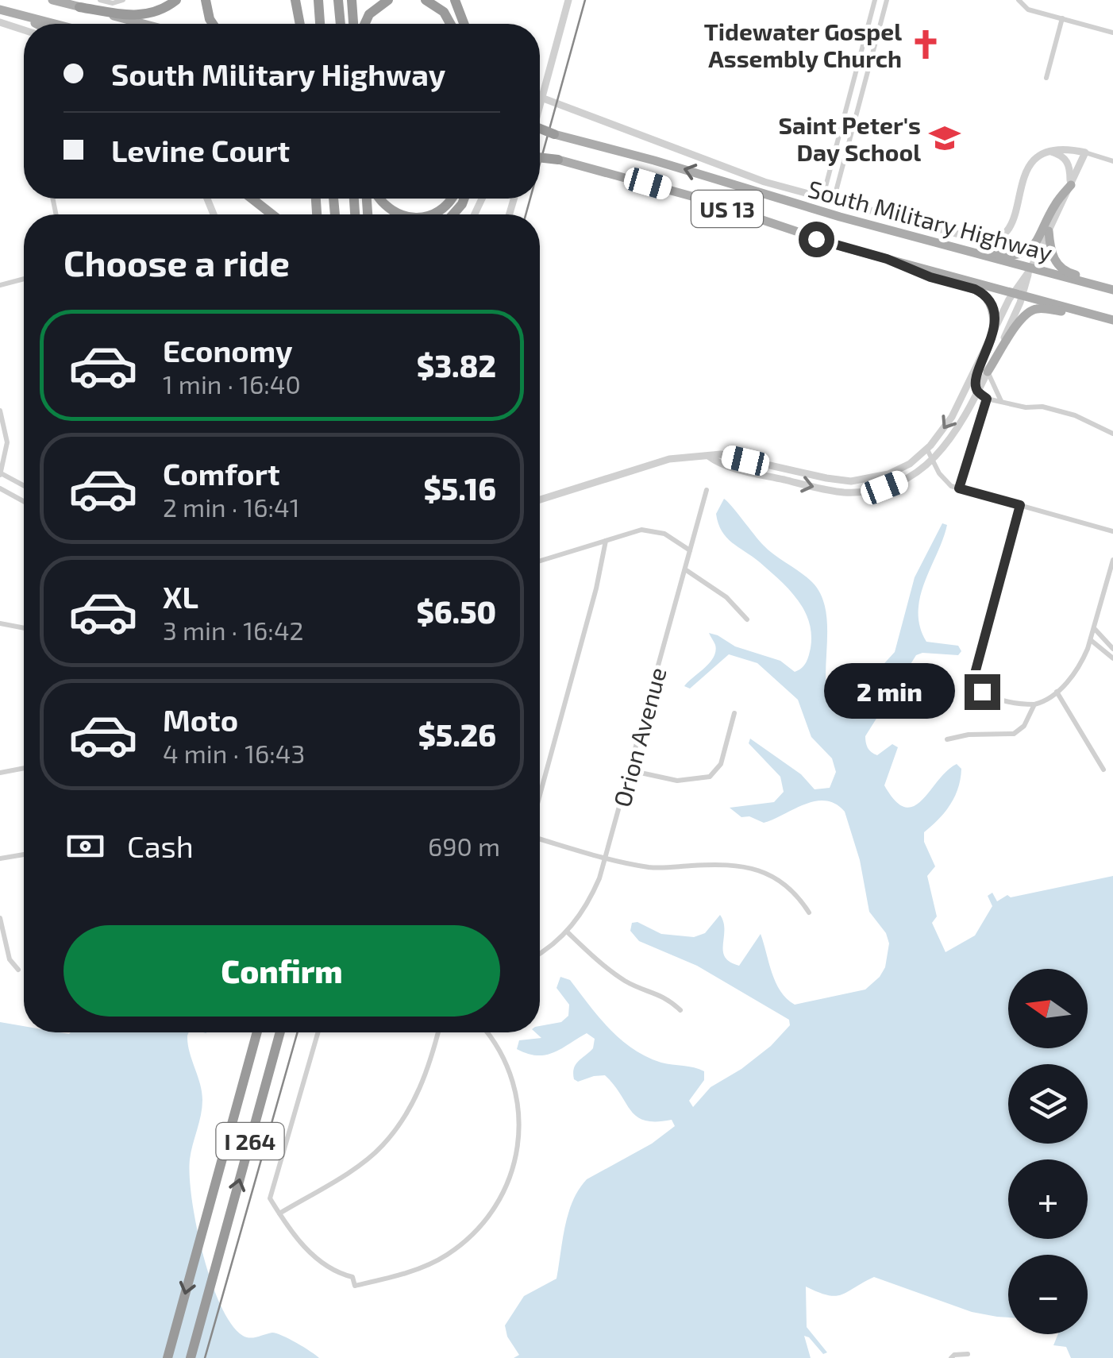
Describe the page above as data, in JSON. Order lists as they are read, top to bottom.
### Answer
{
  "streets": {
    "highway": ["I 264"],
    "main road": ["US 13", "South Military Highway"],
    "street": ["Orion Avenue"]
  },
  "places": {
    "church": ["Tidewater Gospel Assembly Church"],
    "school or university": ["Saint Peter's Day School"]
  },
  "north": "left",
  "page": {
    "banner": ["South Military Highway", "Levine Court"],
    "heading": "Choose a ride",
    "list": [
      {
        "name": "Economy",
        "note": "1 min · 16:40",
        "value": "$3.82"
      },
      {
        "name": "Comfort",
        "note": "2 min · 16:41",
        "value": "$5.16"
      },
      {
        "name": "XL",
        "note": "3 min · 16:42",
        "value": "$6.50"
      },
      {
        "name": "Moto",
        "note": "4 min · 16:43",
        "value": "$5.26"
      }
    ],
    "bubble": "2 min",
    "pay": ["Cash", "690 m"],
    "buttons": "Confirm",
    "map_buttons": ["+", "−"]
  }
}
